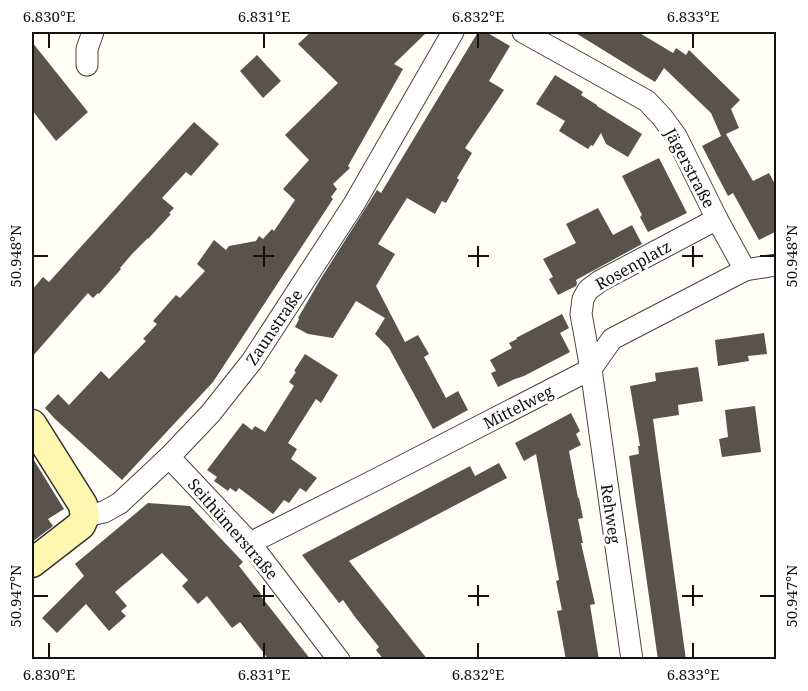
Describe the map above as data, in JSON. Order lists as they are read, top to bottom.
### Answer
{
  "streets": {
    "street": [
      "Jägerstraße",
      "Rosenplatz",
      "Zaunstraße",
      "Mittelweg",
      "Rehweg",
      "Seithümerstraße"
    ]
  },
  "crossings": [
    ["Jägerstraße", "Rosenplatz"],
    ["Jägerstraße", "Mittelweg"],
    ["Rosenplatz", "Mittelweg"],
    ["Rosenplatz", "Rehweg"],
    ["Zaunstraße", "Seithümerstraße"],
    ["Mittelweg", "Rehweg"],
    ["Mittelweg", "Seithümerstraße"]
  ],
  "coordinates": [
    "6.830°E",
    "6.831°E",
    "6.832°E",
    "6.833°E",
    "50.948°N",
    "50.947°N"
  ]
}
